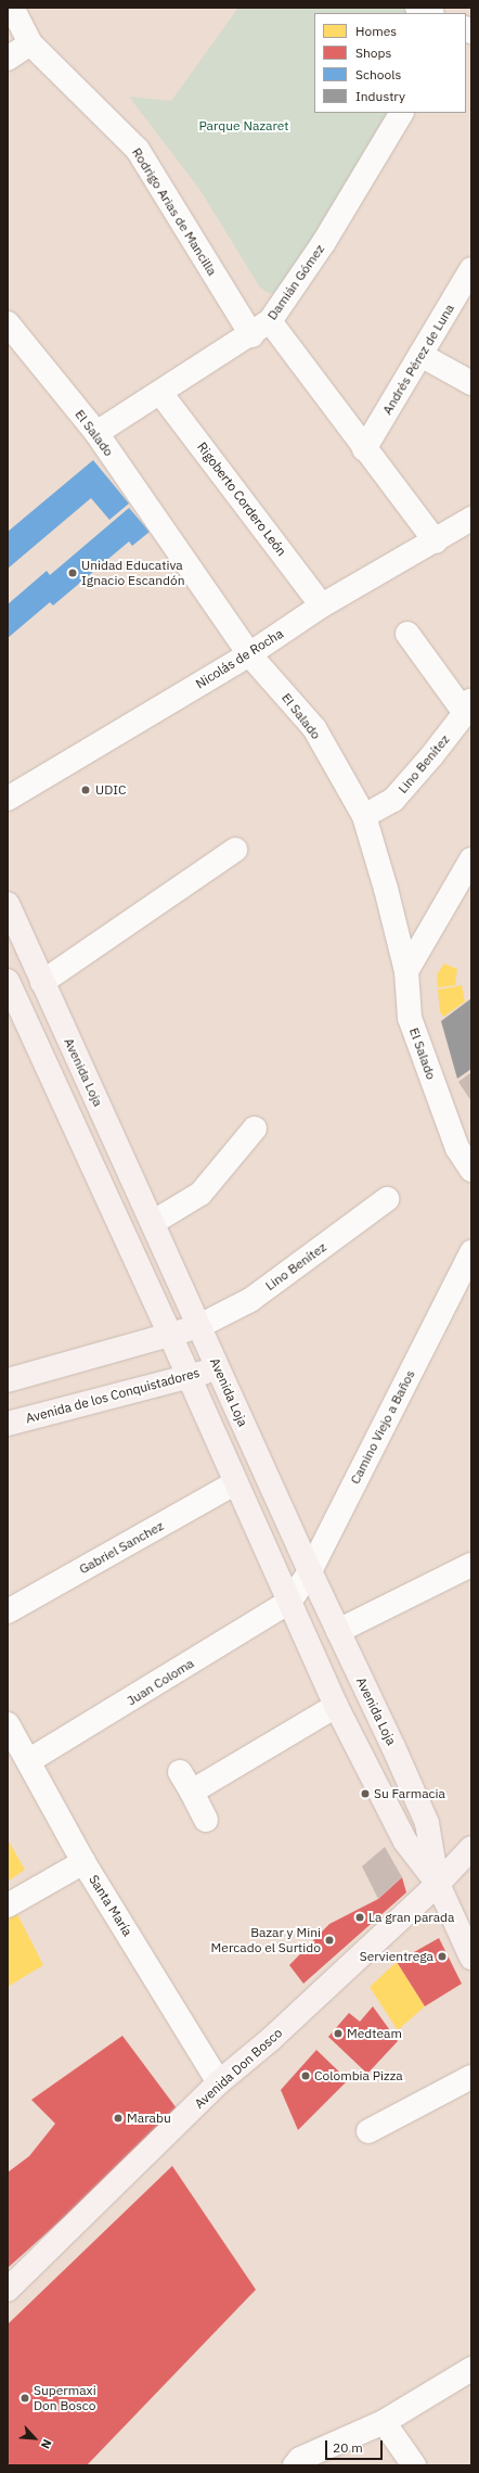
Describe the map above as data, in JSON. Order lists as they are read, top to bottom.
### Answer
{
  "streets": {
    "main road": ["Avenida Loja", "Avenida de los Conquistadores", "Avenida Don Bosco"],
    "street": [
      "Rodrigo Arias de Mancilla",
      "Damián Gómez",
      "Andrés Pérez de Luna",
      "El Salado",
      "Rigoberto Cordero León",
      "Nicolás de Rocha",
      "Lino Benítez",
      "Camino Viejo a Baños",
      "Gabriel Sanchez",
      "Juan Coloma",
      "Santa María"
    ]
  },
  "crossings": [
    ["Rodrigo Arias de Mancilla", "Damián Gómez"],
    ["Damián Gómez", "El Salado"],
    ["Damián Gómez", "Rigoberto Cordero León"],
    ["El Salado", "Nicolás de Rocha"],
    ["El Salado", "Lino Benítez"],
    ["Rigoberto Cordero León", "Nicolás de Rocha"],
    ["Lino Benítez", "Avenida Loja"],
    ["Avenida Loja", "Avenida de los Conquistadores"],
    ["Avenida Loja", "Camino Viejo a Baños"],
    ["Avenida Loja", "Gabriel Sanchez"],
    ["Avenida Loja", "Juan Coloma"],
    ["Avenida Loja", "Avenida Don Bosco"],
    ["Camino Viejo a Baños", "Juan Coloma"],
    ["Juan Coloma", "Santa María"],
    ["Santa María", "Avenida Don Bosco"]
  ],
  "parks": ["Parque Nazaret"],
  "places": [
    "Unidad Educativa Ignacio Escandón",
    "UDIC",
    "Su Farmacia",
    "La gran parada",
    "Bazar y Mini Mercado el Surtido",
    "Servientrega",
    "Medteam",
    "Colombia Pizza",
    "Marabu",
    "Supermaxi Don Bosco"
  ],
  "legend": [
    "Homes",
    "Shops",
    "Schools",
    "Industry"
  ],
  "scale_bar": "20 m",
  "north": "bottom right"
}
